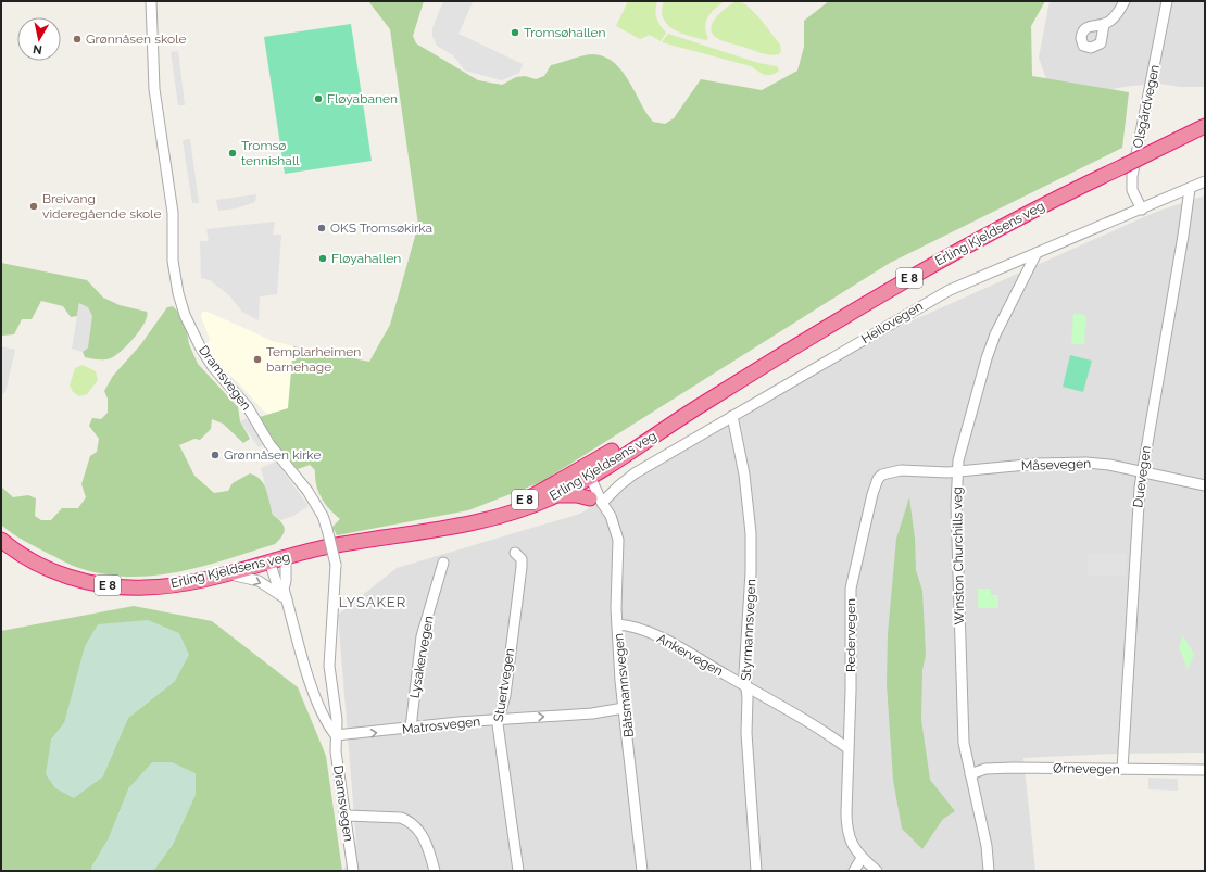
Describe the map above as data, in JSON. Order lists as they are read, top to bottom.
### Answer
{
  "streets": {
    "highway": ["Erling Kjeldsens veg", "E 8"],
    "street": [
      "Olsgårdvegen",
      "Heilovegen",
      "Dramsvegen",
      "Måsevegen",
      "Duevegen",
      "Winston Churchills veg",
      "Styrmannsvegen",
      "Redervegen",
      "Ankervegen",
      "Lysakervegen",
      "Stuertvegen",
      "Båtsmannsvegen",
      "Matrosvegen",
      "Ørnevegen"
    ]
  },
  "crossings": [
    ["Olsgårdvegen", "Heilovegen"],
    ["Erling Kjeldsens veg", "E 8"],
    ["Erling Kjeldsens veg", "Dramsvegen"],
    ["Erling Kjeldsens veg", "Båtsmannsvegen"],
    ["E 8", "Heilovegen"],
    ["E 8", "Båtsmannsvegen"],
    ["Heilovegen", "Duevegen"],
    ["Heilovegen", "Winston Churchills veg"],
    ["Heilovegen", "Styrmannsvegen"],
    ["Heilovegen", "Båtsmannsvegen"],
    ["Dramsvegen", "Matrosvegen"],
    ["Måsevegen", "Duevegen"],
    ["Måsevegen", "Winston Churchills veg"],
    ["Måsevegen", "Redervegen"],
    ["Duevegen", "Ørnevegen"],
    ["Winston Churchills veg", "Redervegen"],
    ["Winston Churchills veg", "Ørnevegen"],
    ["Styrmannsvegen", "Ankervegen"],
    ["Redervegen", "Ankervegen"],
    ["Ankervegen", "Båtsmannsvegen"],
    ["Lysakervegen", "Matrosvegen"],
    ["Stuertvegen", "Matrosvegen"],
    ["Båtsmannsvegen", "Matrosvegen"]
  ],
  "one_way": ["Matrosvegen"],
  "districts": ["LYSAKER"],
  "places": [
    "Tromsøhallen",
    "Grønnåsen skole",
    "Fløyabanen",
    "Tromsø tennishall",
    "Breivang videregående skole",
    "OKS Tromsøkirka",
    "Fløyahallen",
    "Templarheimen barnehage",
    "Grønnåsen kirke"
  ],
  "north": "bottom"
}
